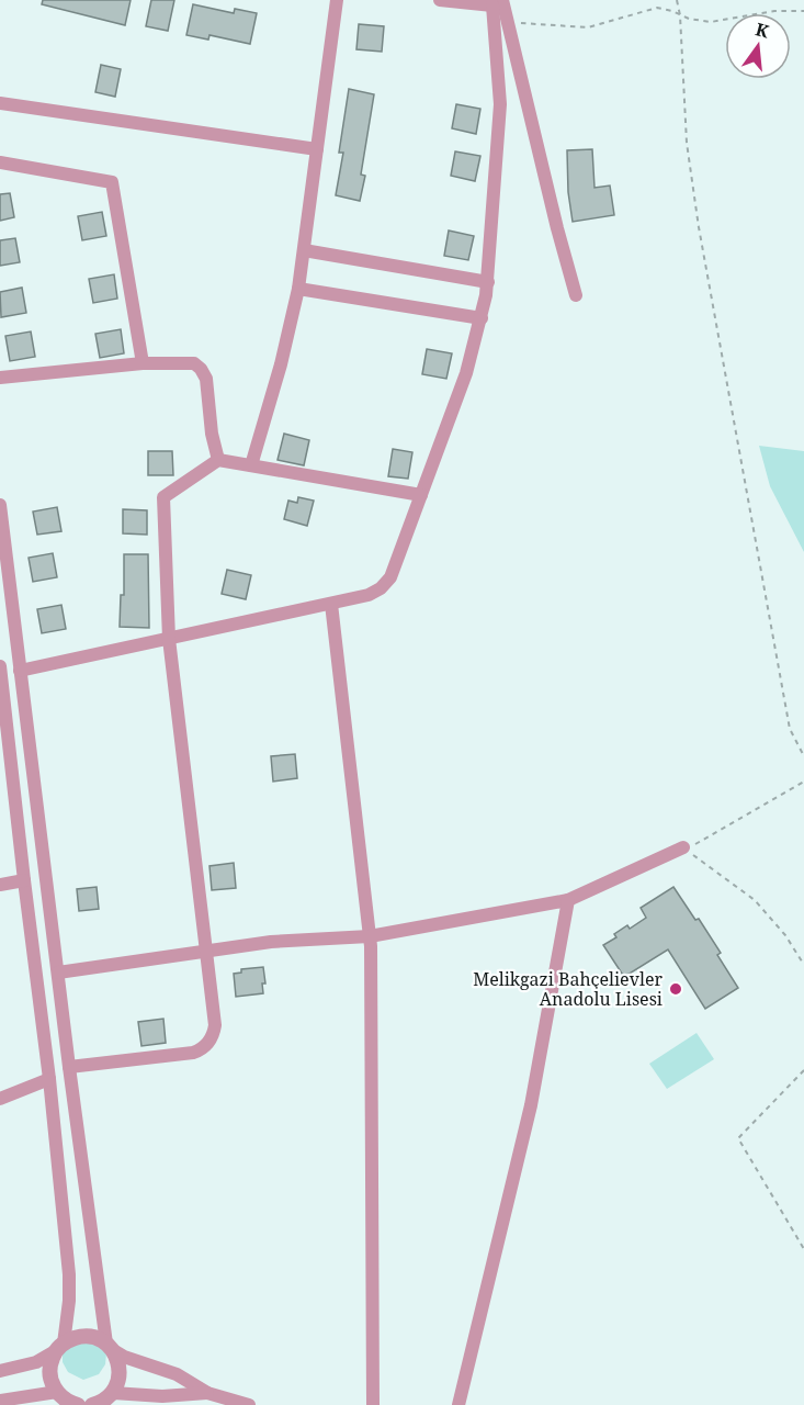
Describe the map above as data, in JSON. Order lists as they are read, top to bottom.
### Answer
{
  "places": ["Melikgazi Bahçelievler Anadolu Lisesi"],
  "north": "top"
}
